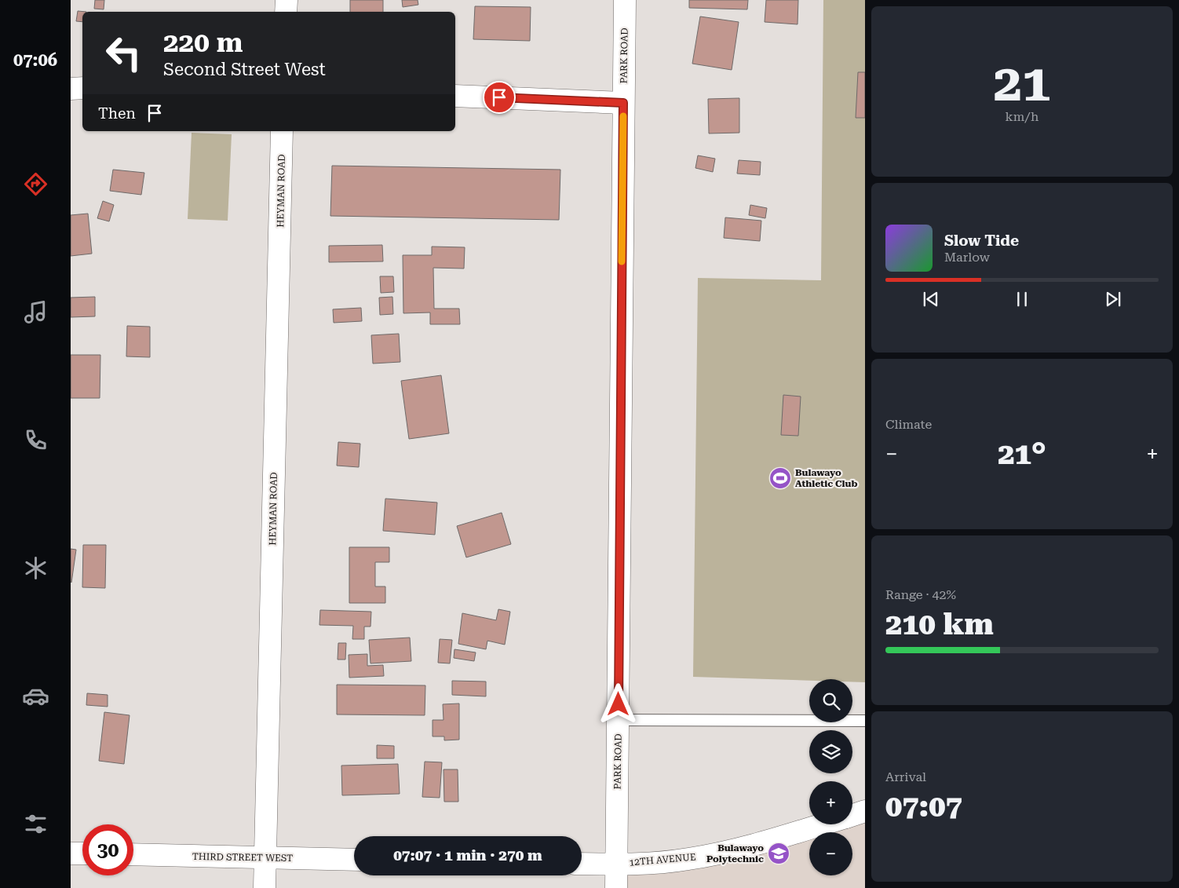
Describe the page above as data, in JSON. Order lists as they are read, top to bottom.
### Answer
{
  "streets": {
    "street": [
      "PARK ROAD",
      "HEYMAN ROAD",
      "THIRD STREET WEST",
      "12TH AVENUE"
    ]
  },
  "crossings": [
    ["PARK ROAD", "12TH AVENUE"],
    ["HEYMAN ROAD", "THIRD STREET WEST"]
  ],
  "places": {
    "sports": ["Bulawayo Athletic Club"],
    "school or university": ["Bulawayo Polytechnic"]
  },
  "page": {
    "tabs": "07:06",
    "tile": [
      ["21", "km/h"],
      "Climate",
      ["Range · 42%", "210 km"],
      ["Arrival", "07:07"]
    ],
    "turn": ["220 m", "Second Street West"],
    "then": "Then",
    "song": ["Slow Tide", "Marlow"],
    "heat": ["−", "21°", "+"],
    "map_buttons": ["+", "−"],
    "limit": "30",
    "trip": "07:07 · 1 min · 270 m"
  }
}
